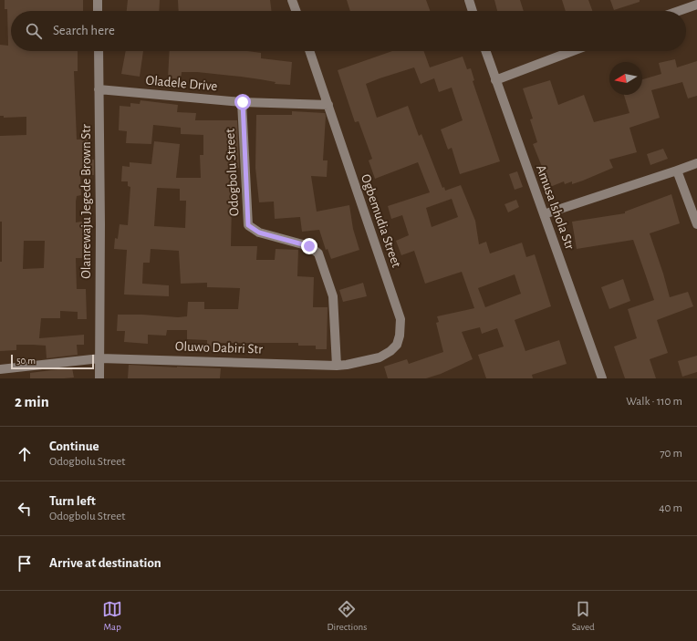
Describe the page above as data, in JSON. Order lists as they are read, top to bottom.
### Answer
{
  "streets": {
    "street": [
      "Oladele Drive",
      "Odogbolu Street",
      "Olanrewaju Jegede Brown Str",
      "Amusa Ishola Str",
      "Ogbemudia Street",
      "Oluwo Dabiri Str"
    ]
  },
  "crossings": [
    ["Oladele Drive", "Odogbolu Street"],
    ["Oladele Drive", "Olanrewaju Jegede Brown Str"],
    ["Oladele Drive", "Ogbemudia Street"],
    ["Odogbolu Street", "Ogbemudia Street"],
    ["Odogbolu Street", "Oluwo Dabiri Str"],
    ["Olanrewaju Jegede Brown Str", "Oluwo Dabiri Str"],
    ["Ogbemudia Street", "Oluwo Dabiri Str"]
  ],
  "scale_bar": "50 m",
  "north": "left",
  "page": {
    "search": "Search here",
    "scale": "50 m",
    "heading": ["2 min", "Walk · 110 m"],
    "list": [
      ["Continue", "Odogbolu Street", "70 m"],
      ["Turn left", "Odogbolu Street", "40 m"],
      "Arrive at destination"
    ],
    "nav": ["Map", "Directions", "Saved"]
  }
}
